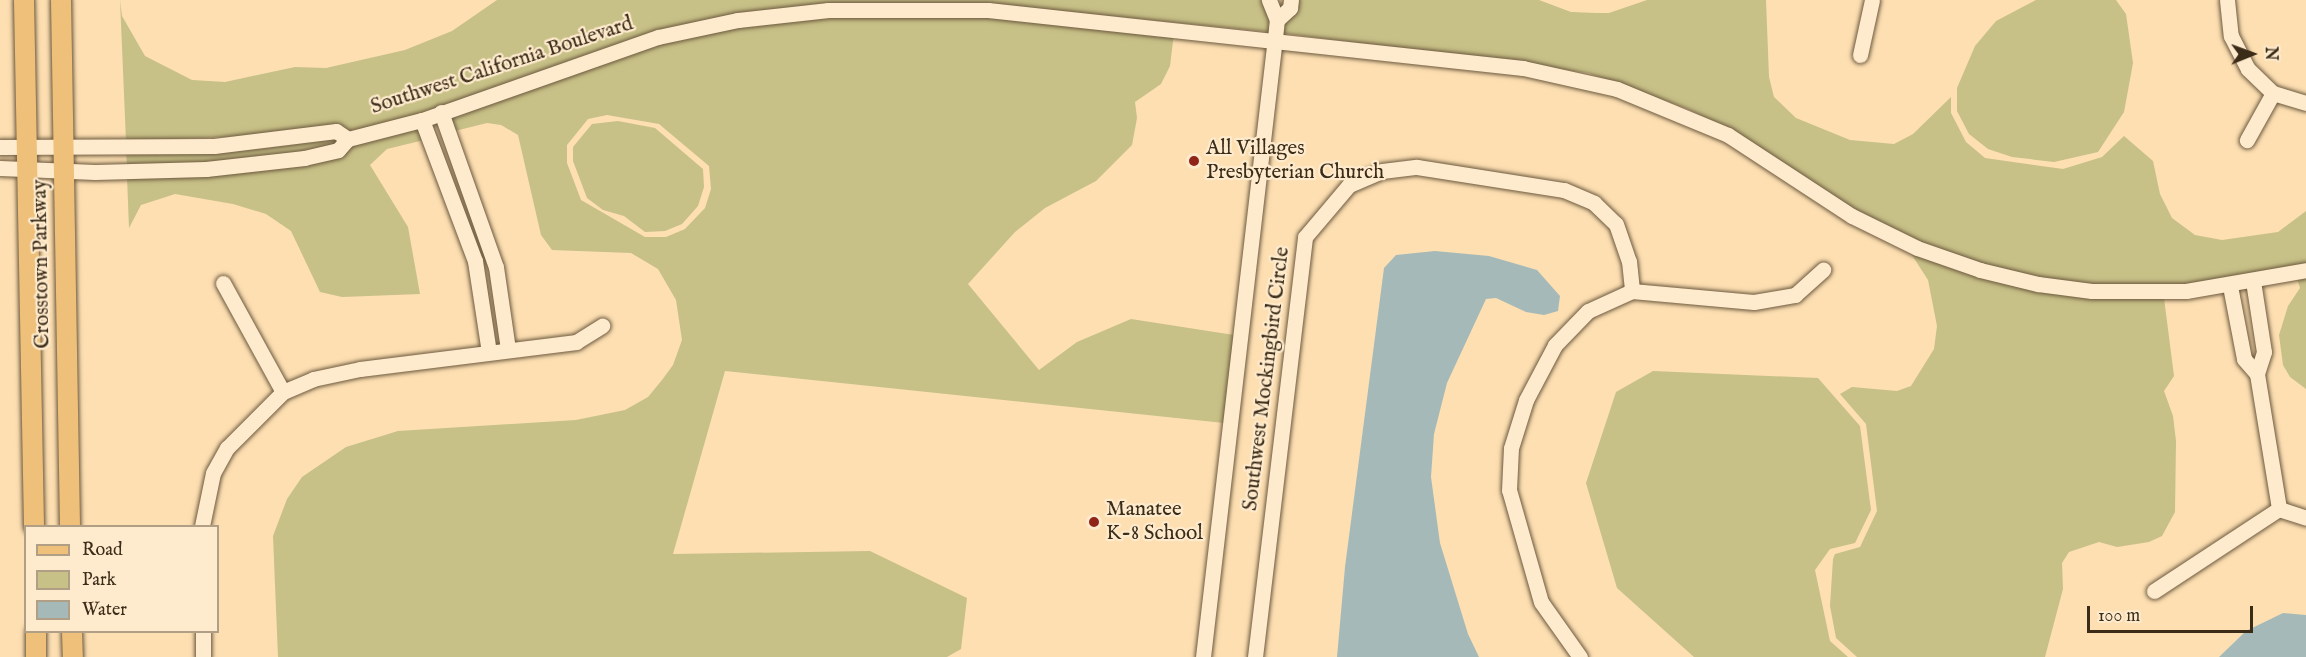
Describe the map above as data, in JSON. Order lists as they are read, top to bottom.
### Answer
{
  "streets": {
    "main road": ["Crosstown Parkway"],
    "street": ["Southwest California Boulevard", "Southwest Mockingbird Circle"]
  },
  "crossings": [
    ["Southwest California Boulevard", "Crosstown Parkway"]
  ],
  "places": ["All Villages Presbyterian Church", "Manatee K-8 School"],
  "legend": ["Road", "Park", "Water"],
  "scale_bar": "100 m",
  "north": "right"
}
